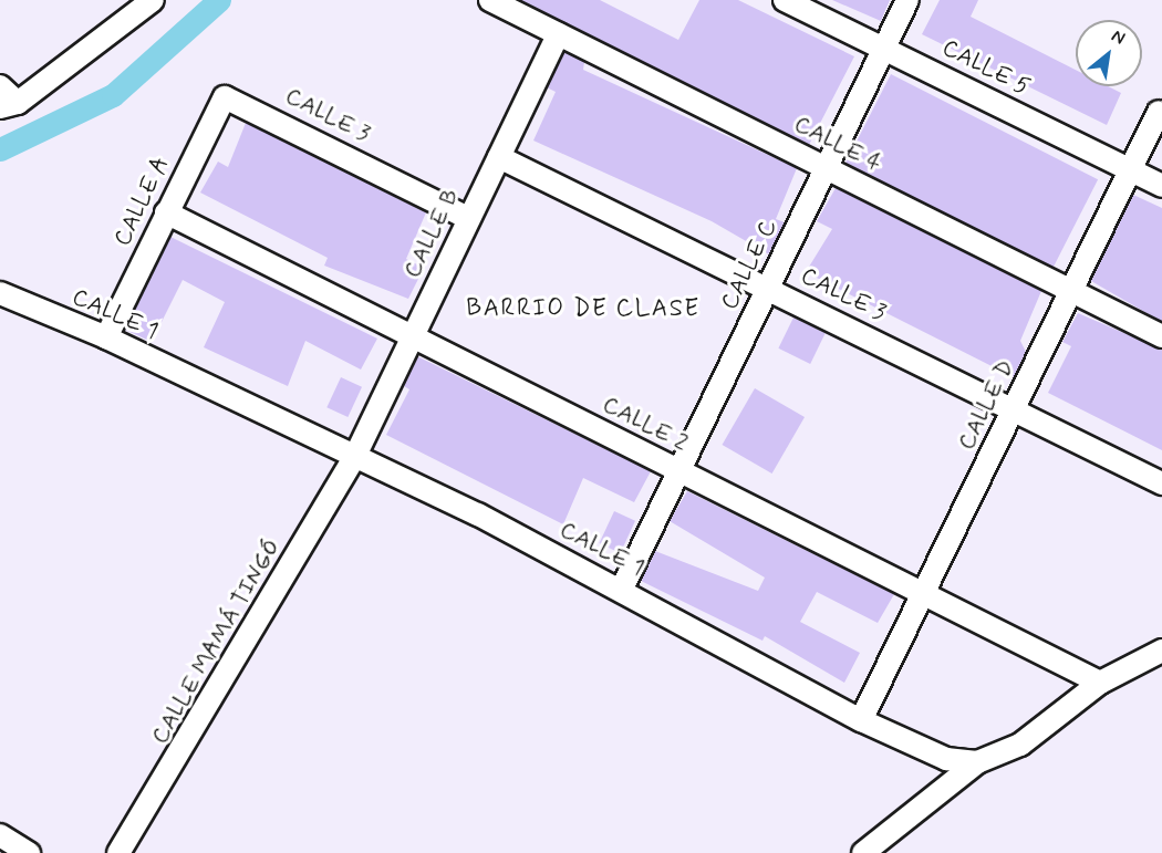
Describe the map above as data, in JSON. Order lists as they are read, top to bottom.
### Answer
{
  "streets": {
    "street": [
      "CALLE 5",
      "CALLE 3",
      "CALLE 4",
      "CALLE A",
      "CALLE B",
      "CALLE C",
      "CALLE 1",
      "CALLE D",
      "CALLE 2",
      "CALLE MAMÁ TINGÓ"
    ]
  },
  "crossings": [
    ["CALLE 5", "CALLE C"],
    ["CALLE 5", "CALLE D"],
    ["CALLE 3", "CALLE A"],
    ["CALLE 3", "CALLE B"],
    ["CALLE 3", "CALLE C"],
    ["CALLE 3", "CALLE D"],
    ["CALLE 4", "CALLE B"],
    ["CALLE 4", "CALLE C"],
    ["CALLE 4", "CALLE D"],
    ["CALLE A", "CALLE 1"],
    ["CALLE A", "CALLE 2"],
    ["CALLE B", "CALLE 1"],
    ["CALLE B", "CALLE 2"],
    ["CALLE B", "CALLE MAMÁ TINGÓ"],
    ["CALLE C", "CALLE 1"],
    ["CALLE C", "CALLE 2"],
    ["CALLE 1", "CALLE D"],
    ["CALLE 1", "CALLE 2"],
    ["CALLE 1", "CALLE MAMÁ TINGÓ"],
    ["CALLE D", "CALLE 2"]
  ],
  "districts": ["BARRIO DE CLASE"],
  "north": "top right"
}
